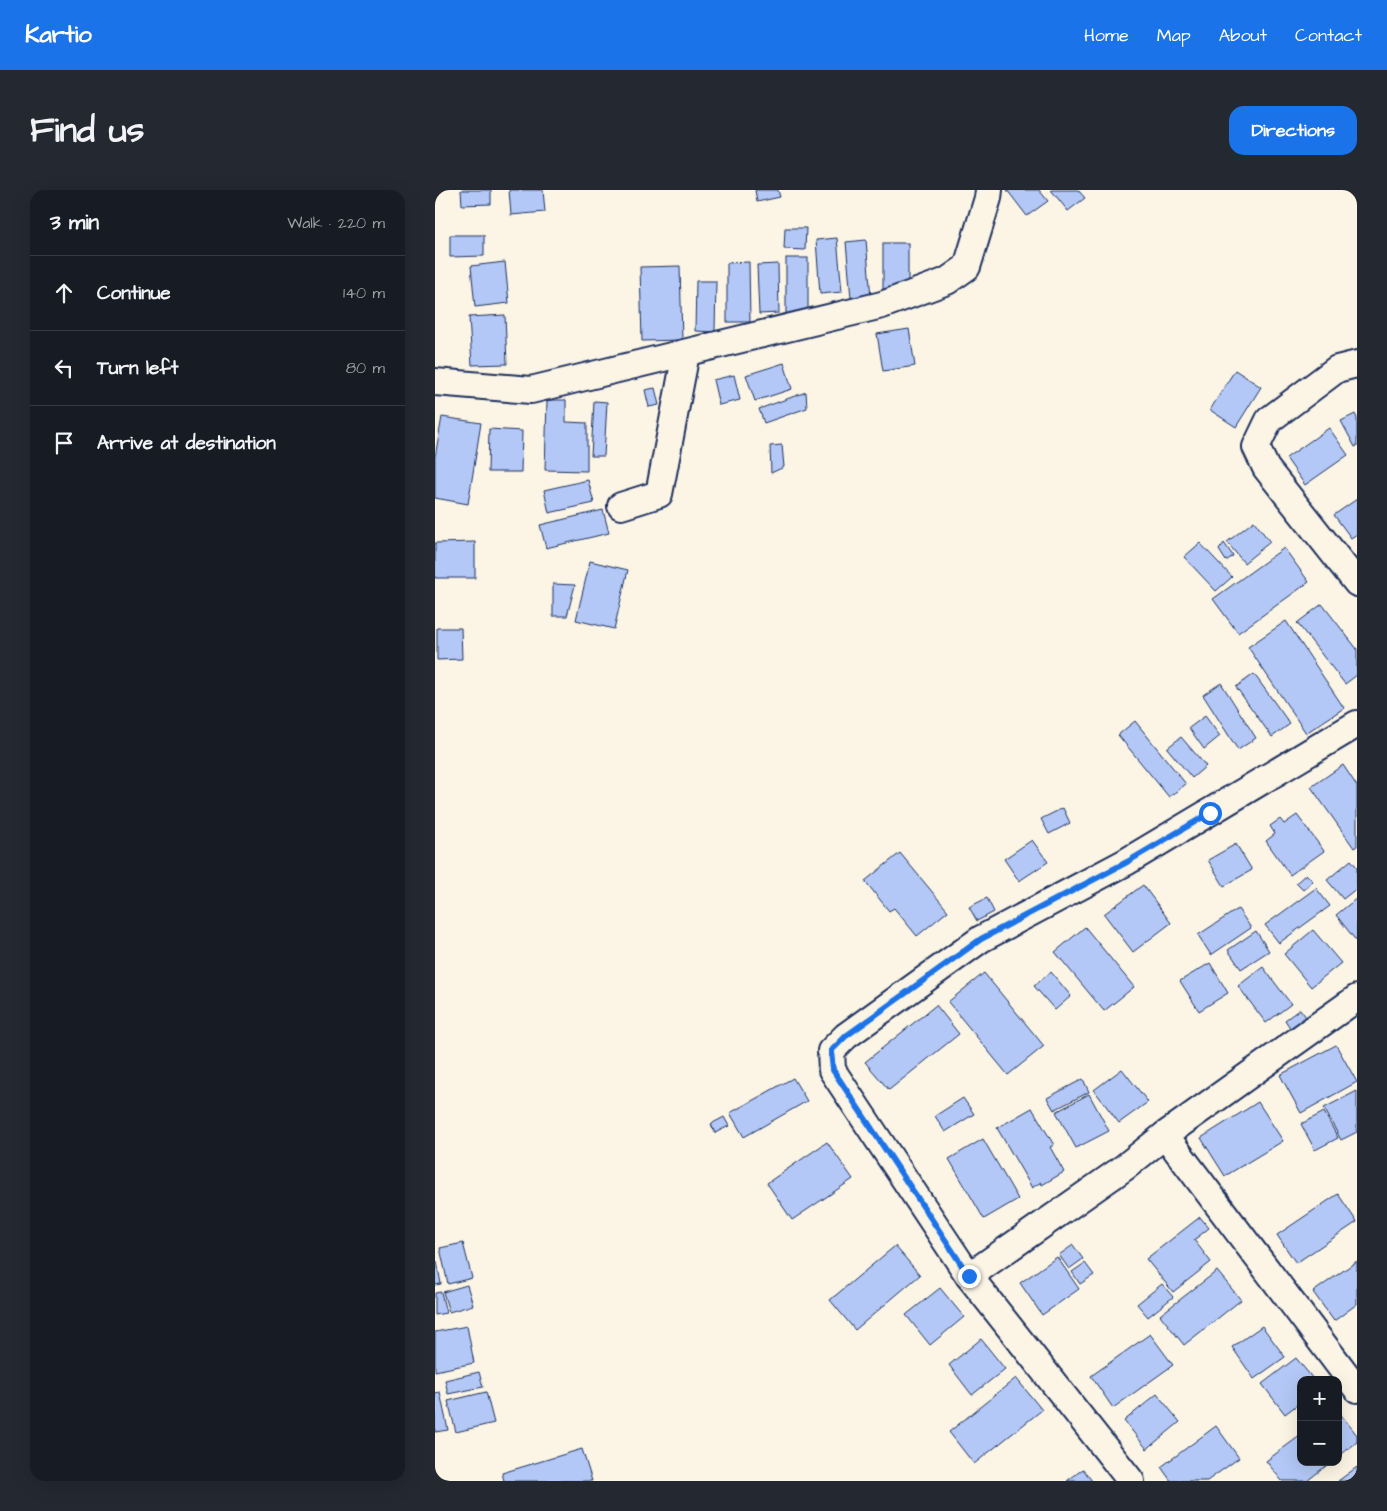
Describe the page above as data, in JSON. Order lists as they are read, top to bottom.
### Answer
{
  "page": {
    "header": "Kartio",
    "nav": [
      "Home",
      "Map",
      "About",
      "Contact"
    ],
    "title": "Find us",
    "buttons": "Directions",
    "heading": ["3 min", "Walk · 220 m"],
    "list": [
      ["Continue", "140 m"],
      ["Turn left", "80 m"],
      "Arrive at destination"
    ],
    "map_buttons": ["+", "−"]
  }
}
